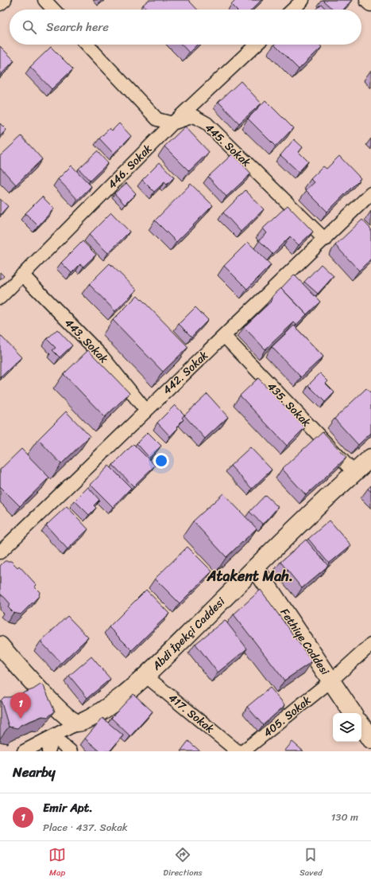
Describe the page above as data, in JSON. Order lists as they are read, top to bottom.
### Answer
{
  "streets": {
    "street": [
      "445. Sokak",
      "446. Sokak",
      "443. Sokak",
      "442. Sokak",
      "435. Sokak",
      "Abdi İpekçi Caddesi",
      "Fethiye Caddesi",
      "417. Sokak",
      "405. Sokak"
    ]
  },
  "crossings": [
    ["445. Sokak", "446. Sokak"],
    ["445. Sokak", "442. Sokak"],
    ["446. Sokak", "443. Sokak"],
    ["443. Sokak", "442. Sokak"],
    ["442. Sokak", "435. Sokak"],
    ["435. Sokak", "Abdi İpekçi Caddesi"],
    ["Abdi İpekçi Caddesi", "Fethiye Caddesi"],
    ["Abdi İpekçi Caddesi", "417. Sokak"],
    ["Fethiye Caddesi", "405. Sokak"]
  ],
  "districts": ["Atakent Mah."],
  "page": {
    "search": "Search here",
    "pins": "1",
    "heading": "Nearby",
    "list": [
      {
        "mark": "1",
        "name": "Emir Apt.",
        "note": "Place · 437. Sokak",
        "value": "130 m"
      }
    ],
    "nav": ["Map", "Directions", "Saved"]
  }
}
